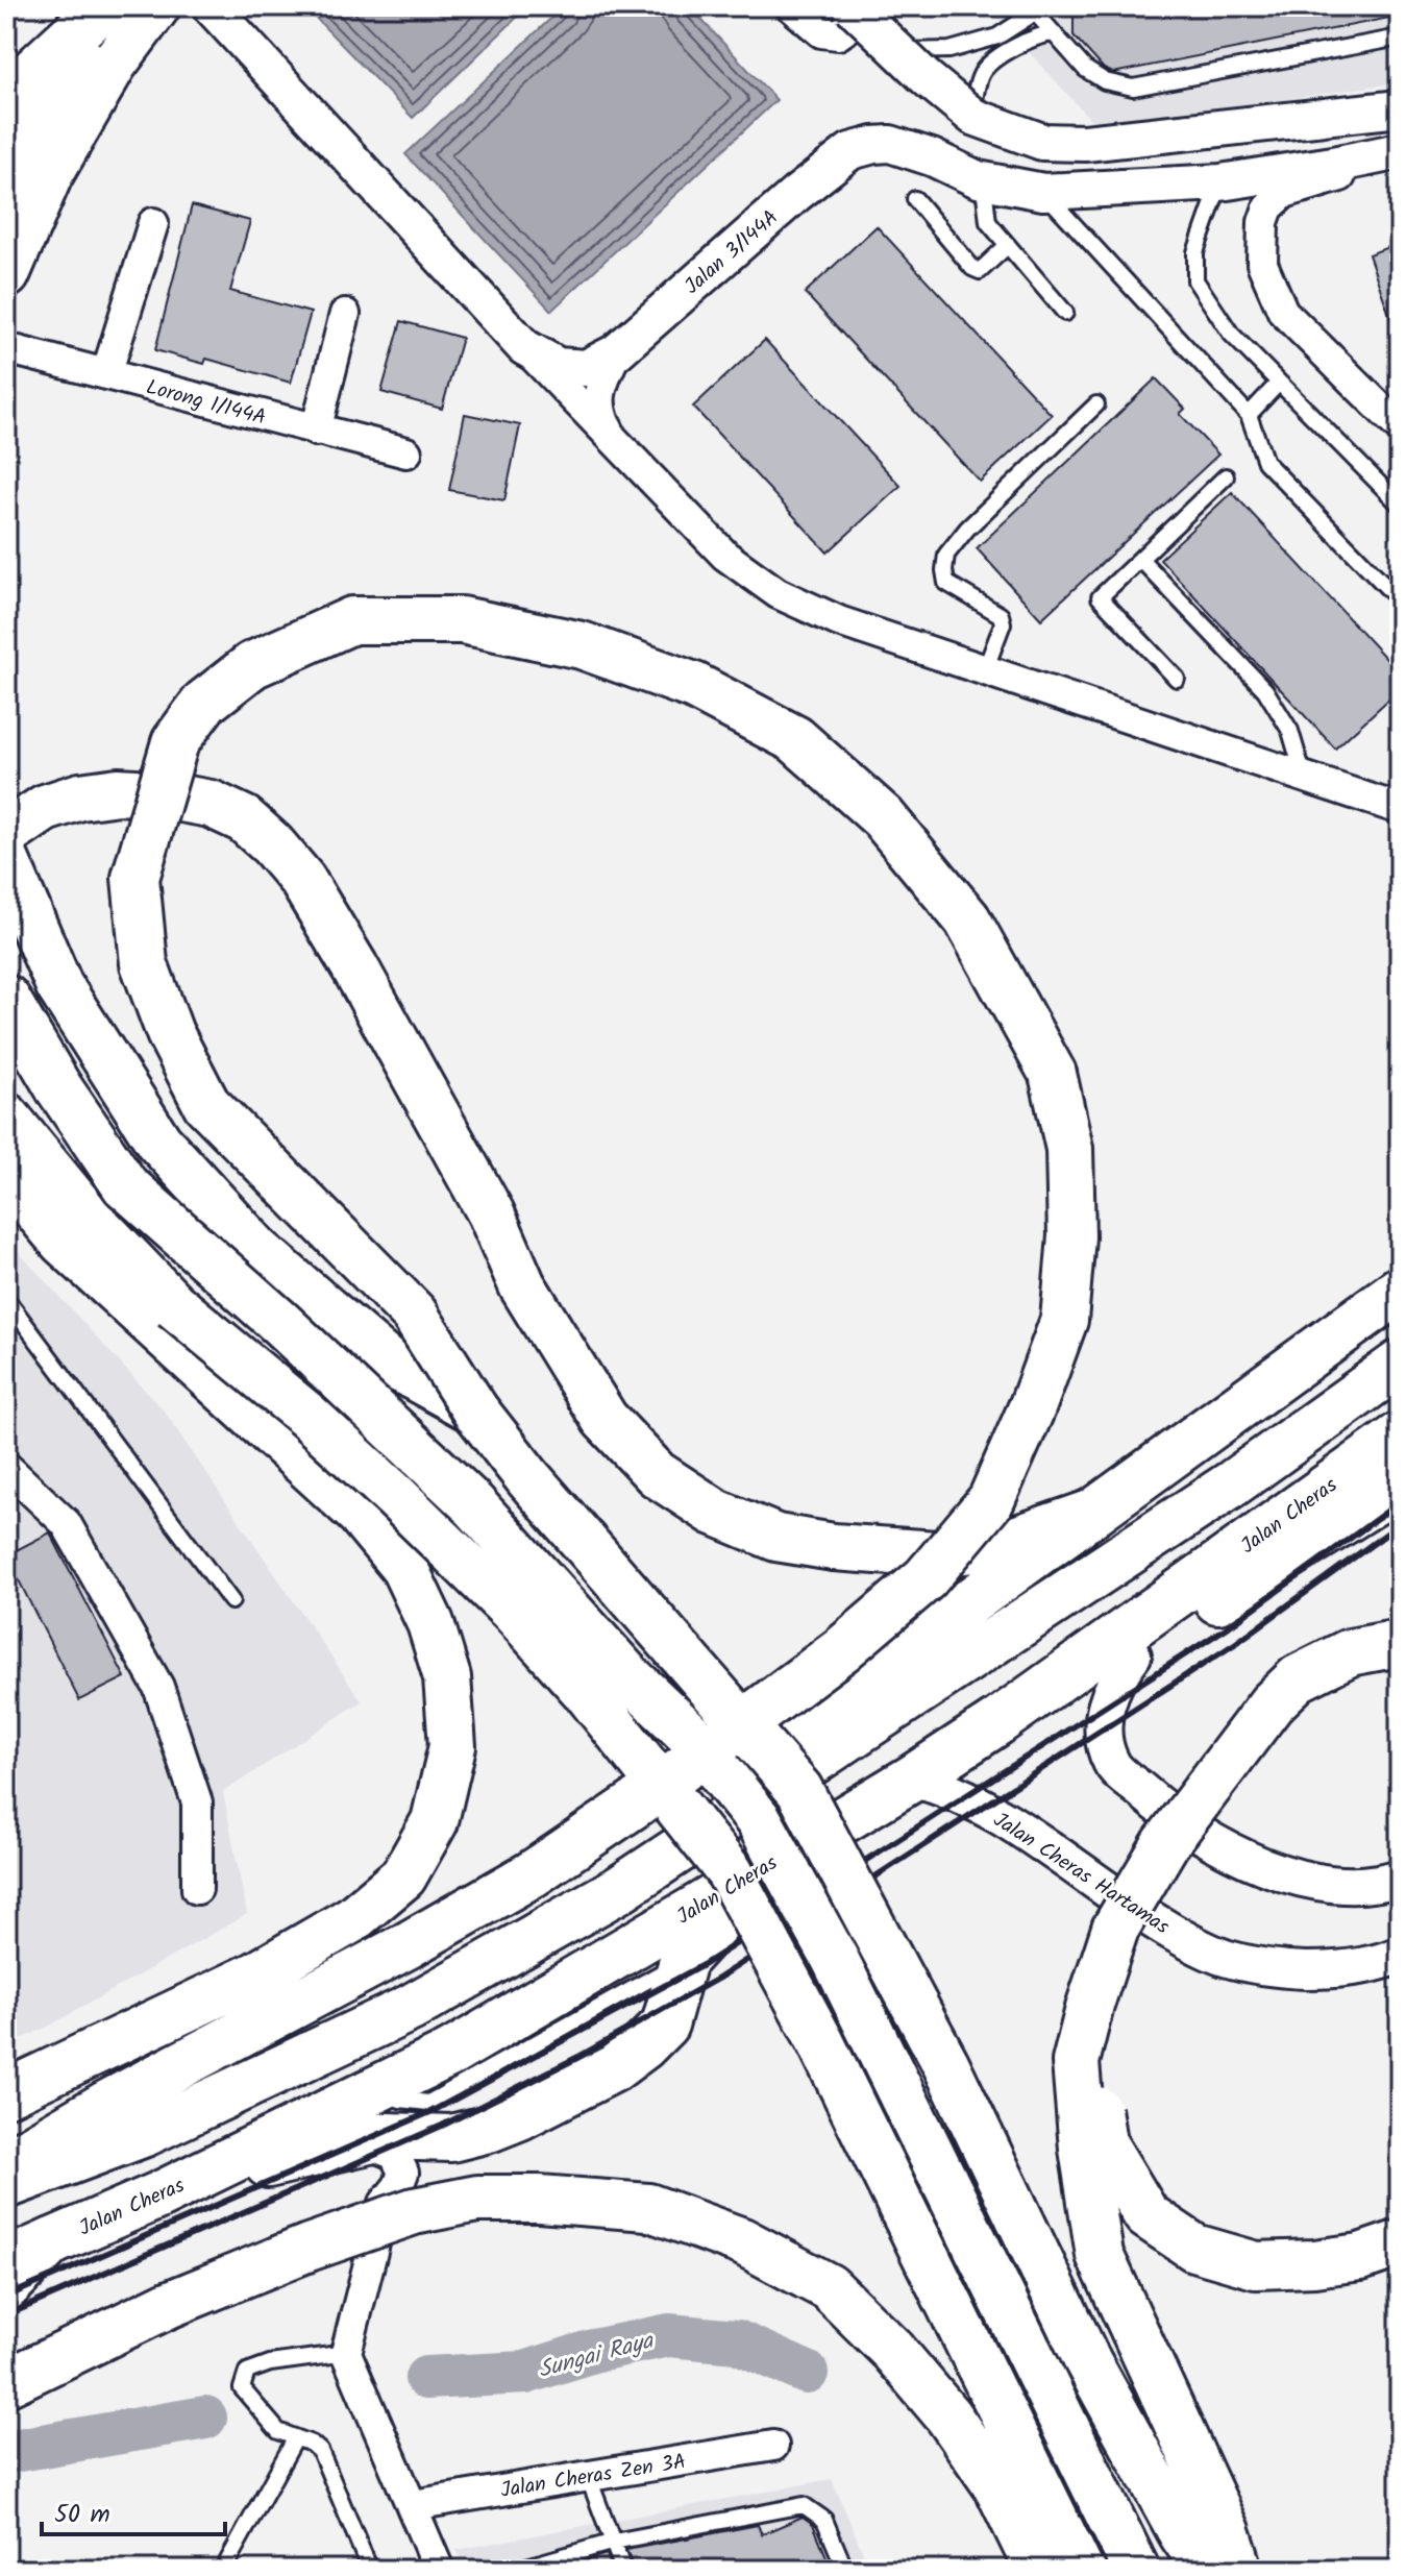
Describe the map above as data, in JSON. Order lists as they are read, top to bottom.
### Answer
{
  "streets": {
    "highway": ["Jalan Cheras"],
    "street": [
      "Jalan 3/144A",
      "Lorong 1/144A",
      "Jalan Cheras Hartamas",
      "Jalan Cheras Zen 3A"
    ]
  },
  "crossings": [
    ["Jalan Cheras", "Jalan Cheras Hartamas"]
  ],
  "water": ["Sungai Raya"],
  "scale_bar": "50 m"
}
